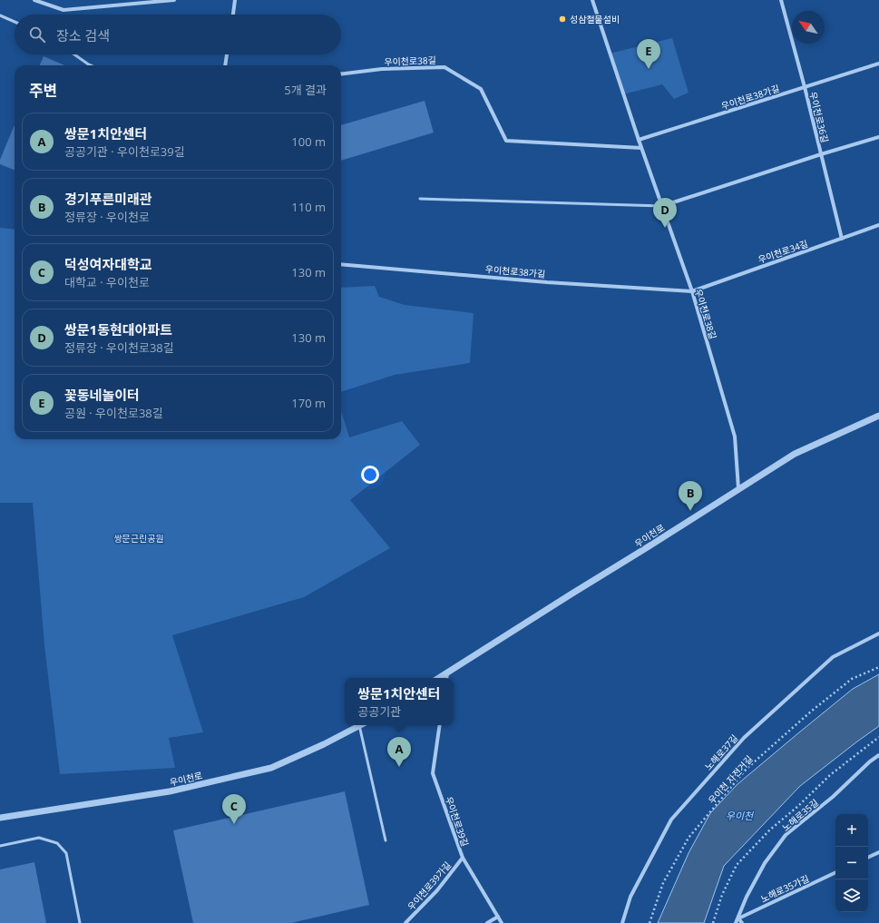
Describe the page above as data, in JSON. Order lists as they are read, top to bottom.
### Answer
{
  "streets": {
    "street": [
      "우이천로38길",
      "우이천로38가길",
      "우이천로36길",
      "우이천로34길",
      "우이천로",
      "노해로37길",
      "노해로35길",
      "우이천로39길",
      "우이천로39가길",
      "노해로35가길"
    ],
    "path": ["우이천 자전거길"]
  },
  "crossings": [
    ["우이천로38길", "우이천로38가길"],
    ["우이천로38길", "우이천로34길"],
    ["우이천로38길", "우이천로"],
    ["우이천로38가길", "우이천로36길"],
    ["우이천로38가길", "우이천로34길"],
    ["우이천로36길", "우이천로34길"],
    ["노해로35길", "노해로35가길"],
    ["우이천로39길", "우이천로39가길"]
  ],
  "water": ["우이천"],
  "parks": ["쌍문근린공원"],
  "places": ["성삼철물설비"],
  "north": "top left",
  "page": {
    "search": "장소 검색",
    "pins": [
      "E",
      "D",
      "B",
      "A",
      "C"
    ],
    "heading": ["주변", "5개 결과"],
    "list": [
      {
        "mark": "A",
        "name": "쌍문1치안센터",
        "note": "공공기관 · 우이천로39길",
        "value": "100 m"
      },
      {
        "mark": "B",
        "name": "경기푸른미래관",
        "note": "정류장 · 우이천로",
        "value": "110 m"
      },
      {
        "mark": "C",
        "name": "덕성여자대학교",
        "note": "대학교 · 우이천로",
        "value": "130 m"
      },
      {
        "mark": "D",
        "name": "쌍문1동현대아파트",
        "note": "정류장 · 우이천로38길",
        "value": "130 m"
      },
      {
        "mark": "E",
        "name": "꽃동네놀이터",
        "note": "공원 · 우이천로38길",
        "value": "170 m"
      }
    ],
    "popup": ["쌍문1치안센터", "공공기관"],
    "map_buttons": ["+", "−"]
  }
}
